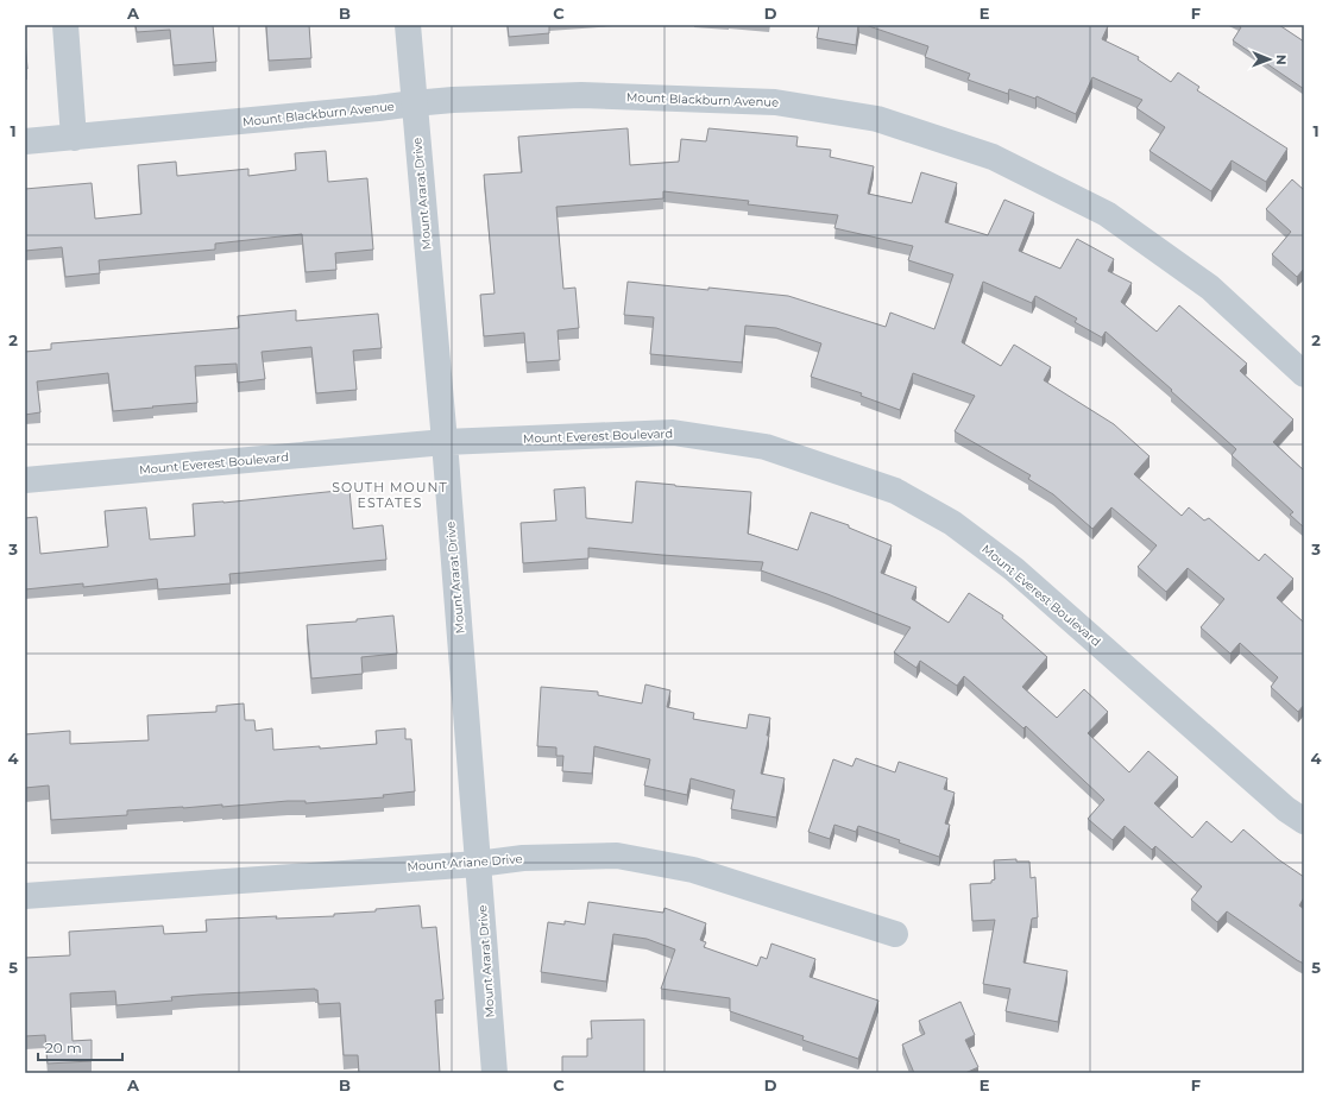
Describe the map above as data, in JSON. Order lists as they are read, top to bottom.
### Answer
{
  "streets": {
    "street": [
      "Mount Blackburn Avenue",
      "Mount Ararat Drive",
      "Mount Everest Boulevard",
      "Mount Ariane Drive"
    ]
  },
  "crossings": [
    ["Mount Blackburn Avenue", "Mount Ararat Drive"],
    ["Mount Ararat Drive", "Mount Everest Boulevard"],
    ["Mount Ararat Drive", "Mount Ariane Drive"]
  ],
  "districts": ["SOUTH MOUNT ESTATES"],
  "scale_bar": "20 m",
  "north": "right",
  "grid": {
    "columns": [
      "A",
      "B",
      "C",
      "D",
      "E",
      "F"
    ],
    "rows": [
      "1",
      "2",
      "3",
      "4",
      "5"
    ]
  }
}
